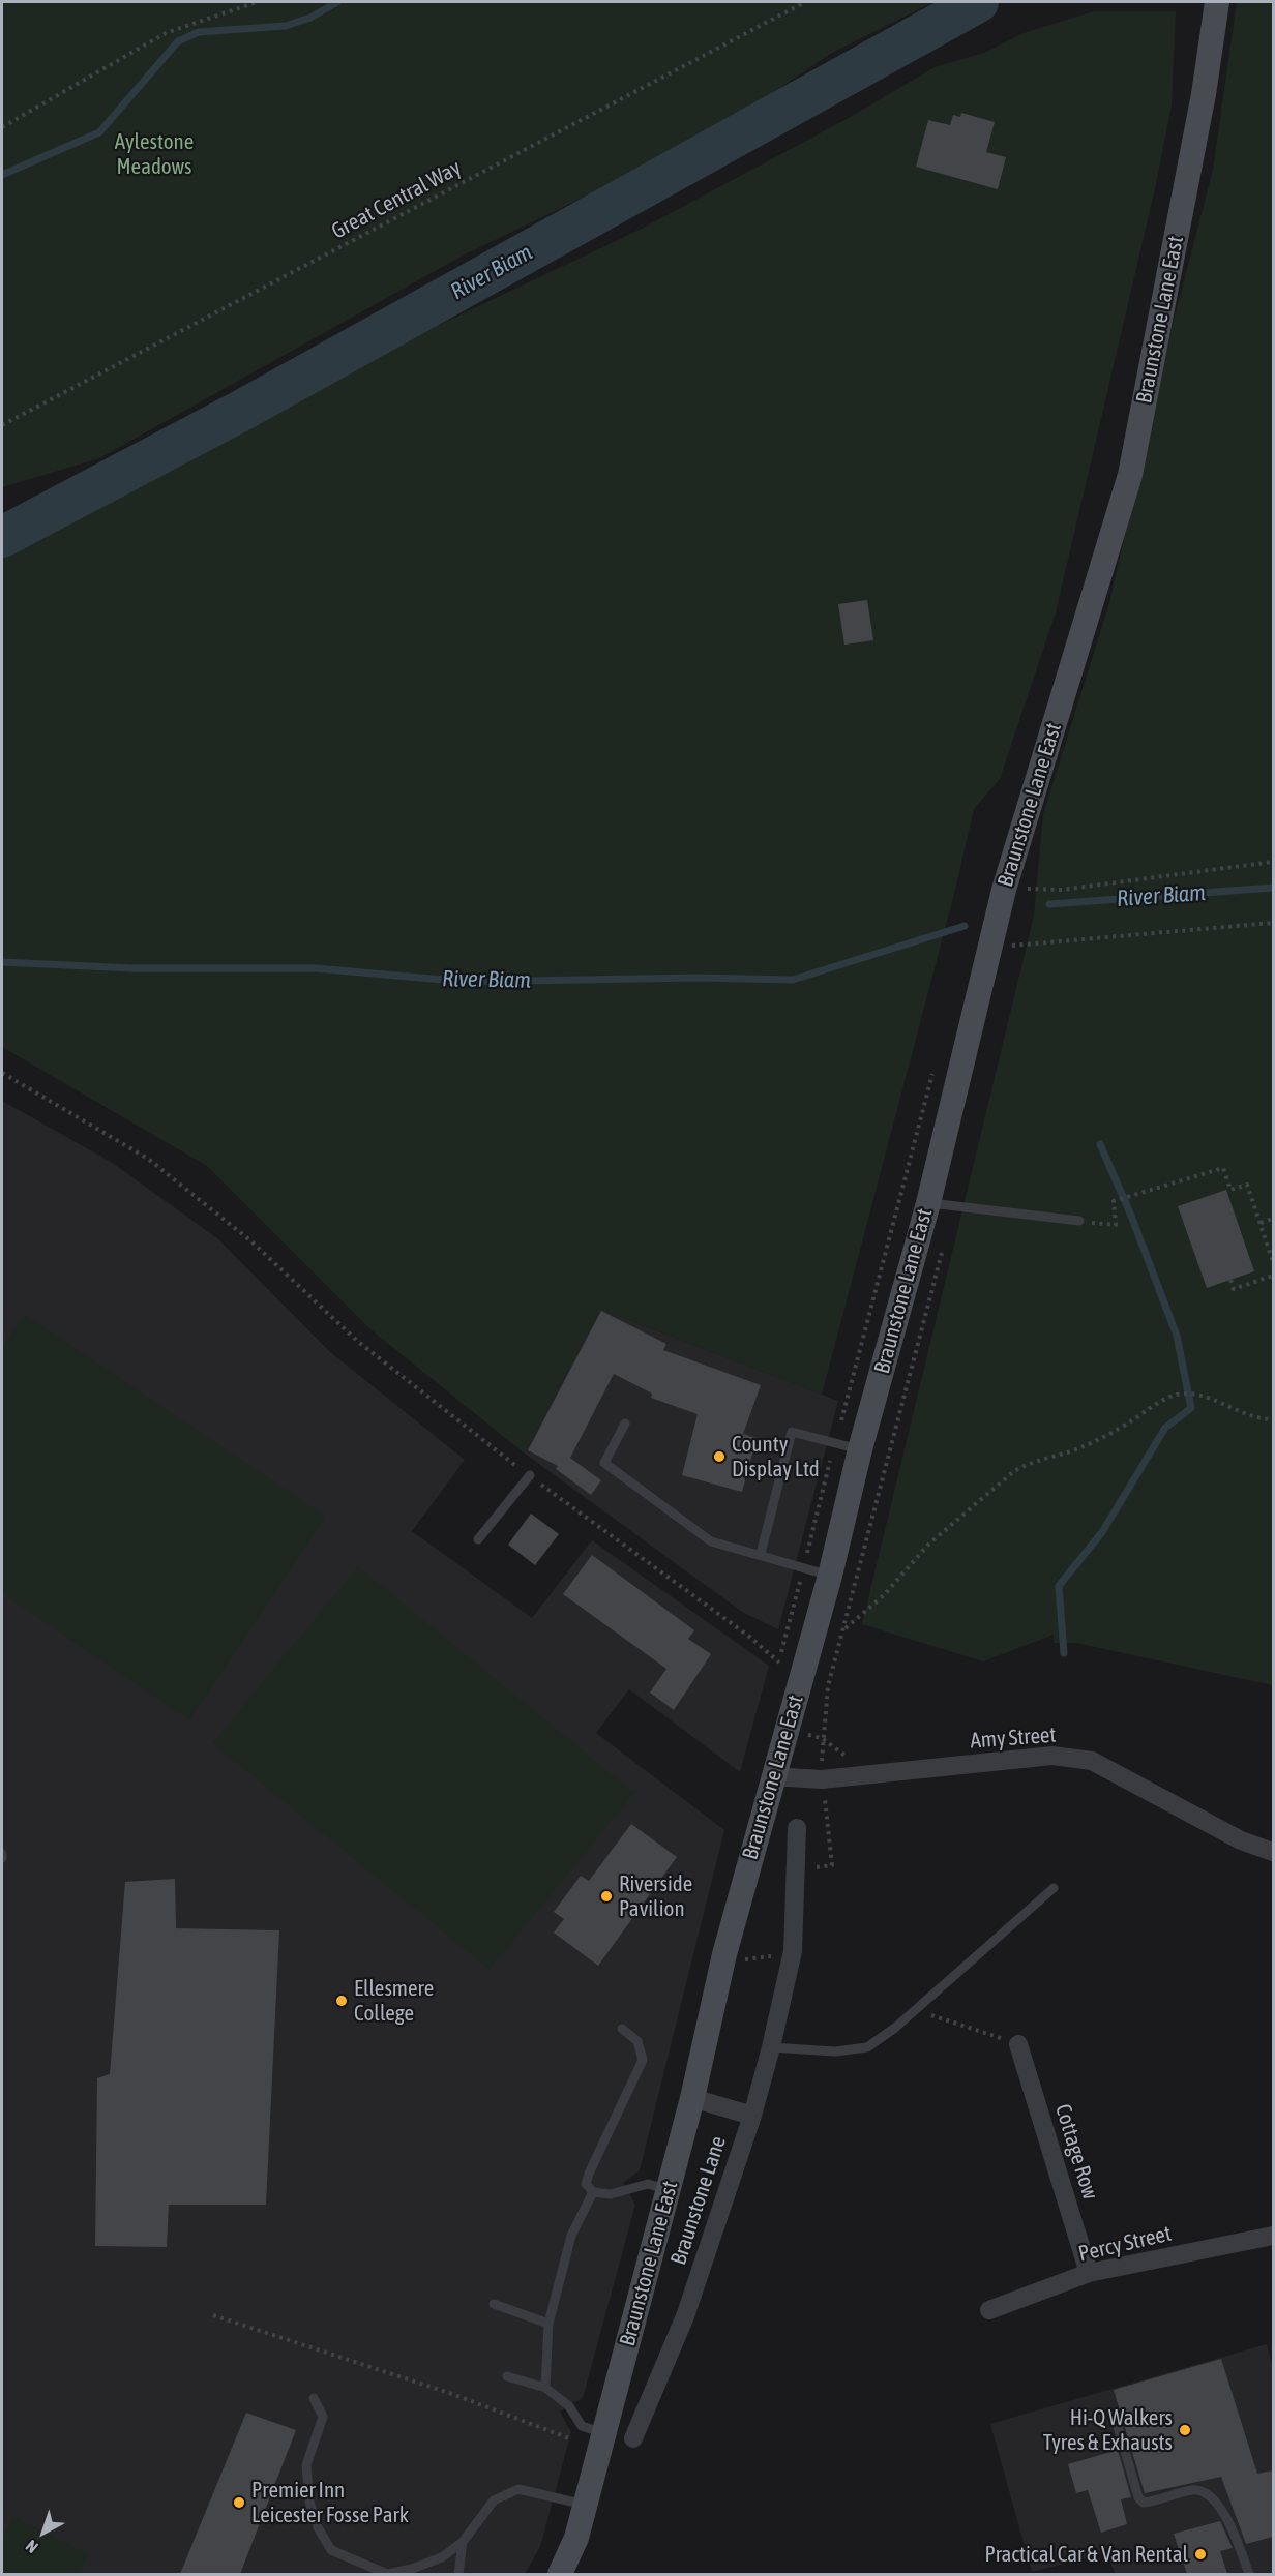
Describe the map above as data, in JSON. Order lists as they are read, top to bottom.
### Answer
{
  "streets": {
    "street": [
      "Braunstone Lane East",
      "Amy Street",
      "Cottage Row",
      "Braunstone Lane",
      "Percy Street"
    ],
    "path": ["Great Central Way"]
  },
  "crossings": [
    ["Braunstone Lane East", "Amy Street"],
    ["Braunstone Lane East", "Braunstone Lane"],
    ["Cottage Row", "Percy Street"]
  ],
  "water": ["River Biam"],
  "parks": ["Aylestone Meadows"],
  "places": [
    "County Display Ltd",
    "Riverside Pavilion",
    "Ellesmere College",
    "Hi-Q Walkers Tyres & Exhausts",
    "Premier Inn Leicester Fosse Park",
    "Practical Car & Van Rental"
  ],
  "north": "bottom left"
}
